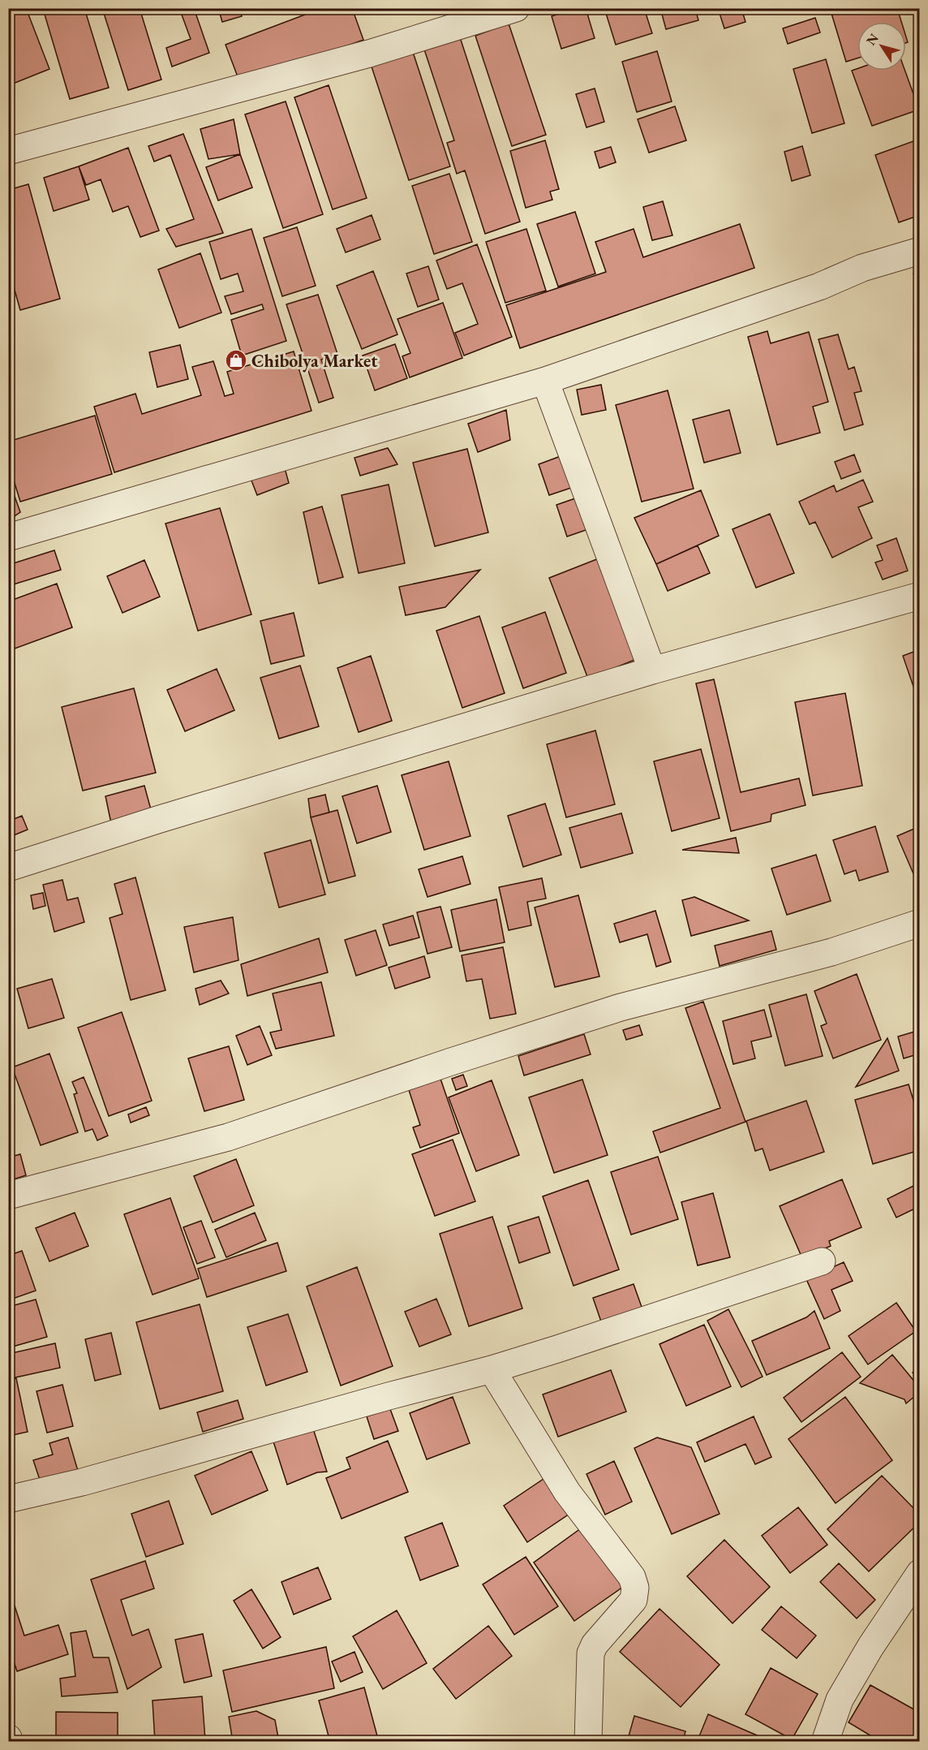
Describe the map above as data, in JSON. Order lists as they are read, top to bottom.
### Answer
{
  "places": {
    "shop": ["Chibolya Market"]
  },
  "north": "top left"
}
